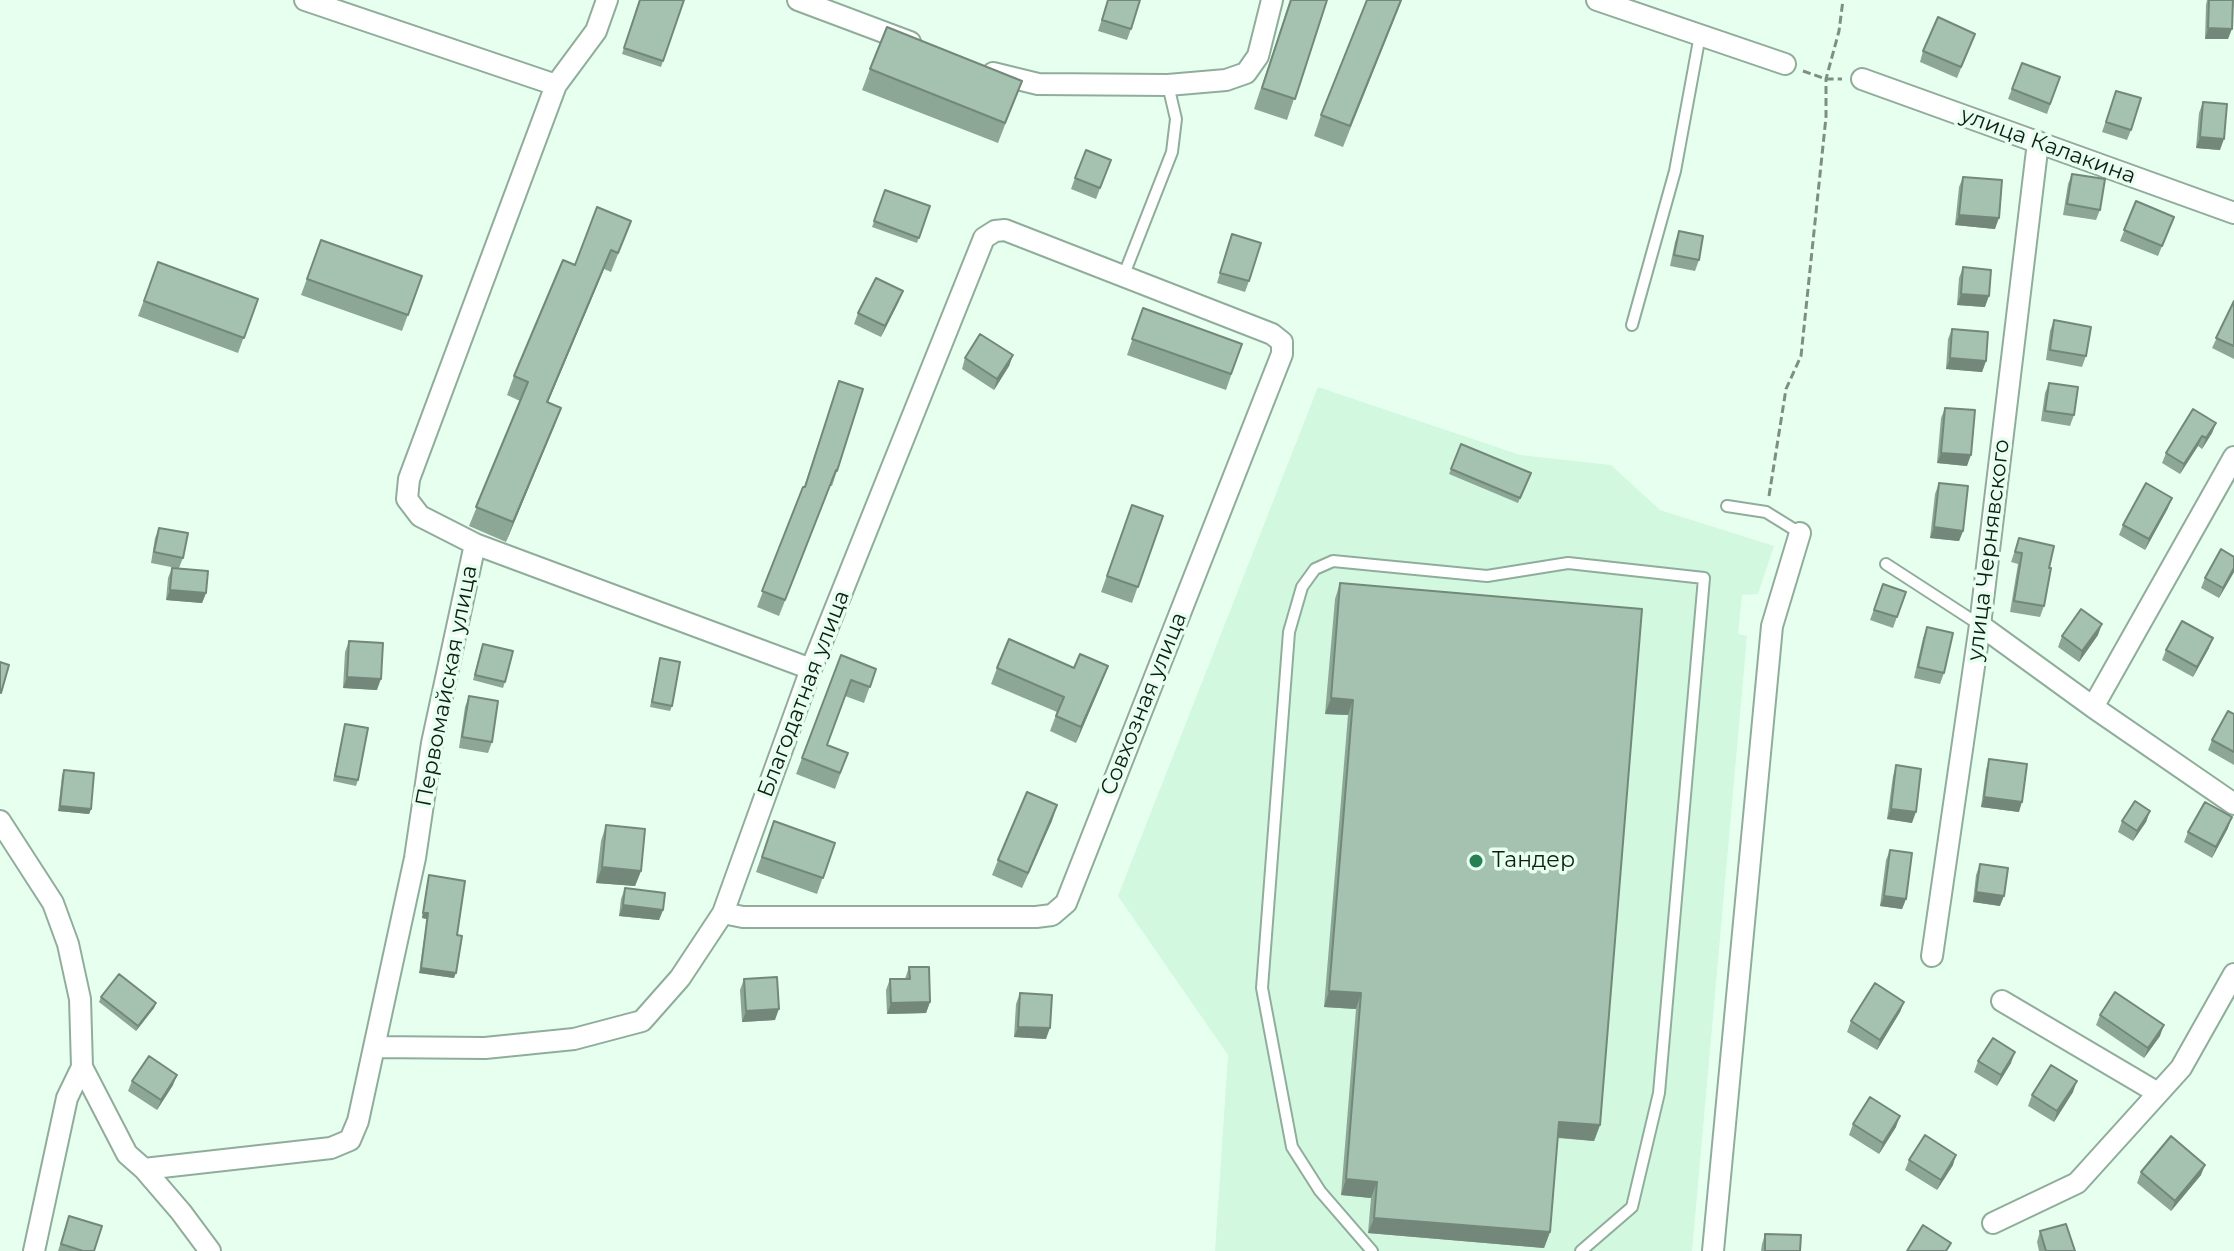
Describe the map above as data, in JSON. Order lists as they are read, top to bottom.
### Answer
{
  "streets": {
    "street": [
      "улица Калакина",
      "улица Чернявского",
      "Первомайская улица",
      "Благодатная улица",
      "Совхозная улица"
    ]
  },
  "crossings": [
    ["улица Калакина", "улица Чернявского"],
    ["Первомайская улица", "Благодатная улица"],
    ["Благодатная улица", "Совхозная улица"]
  ],
  "places": ["Тандер"]
}
